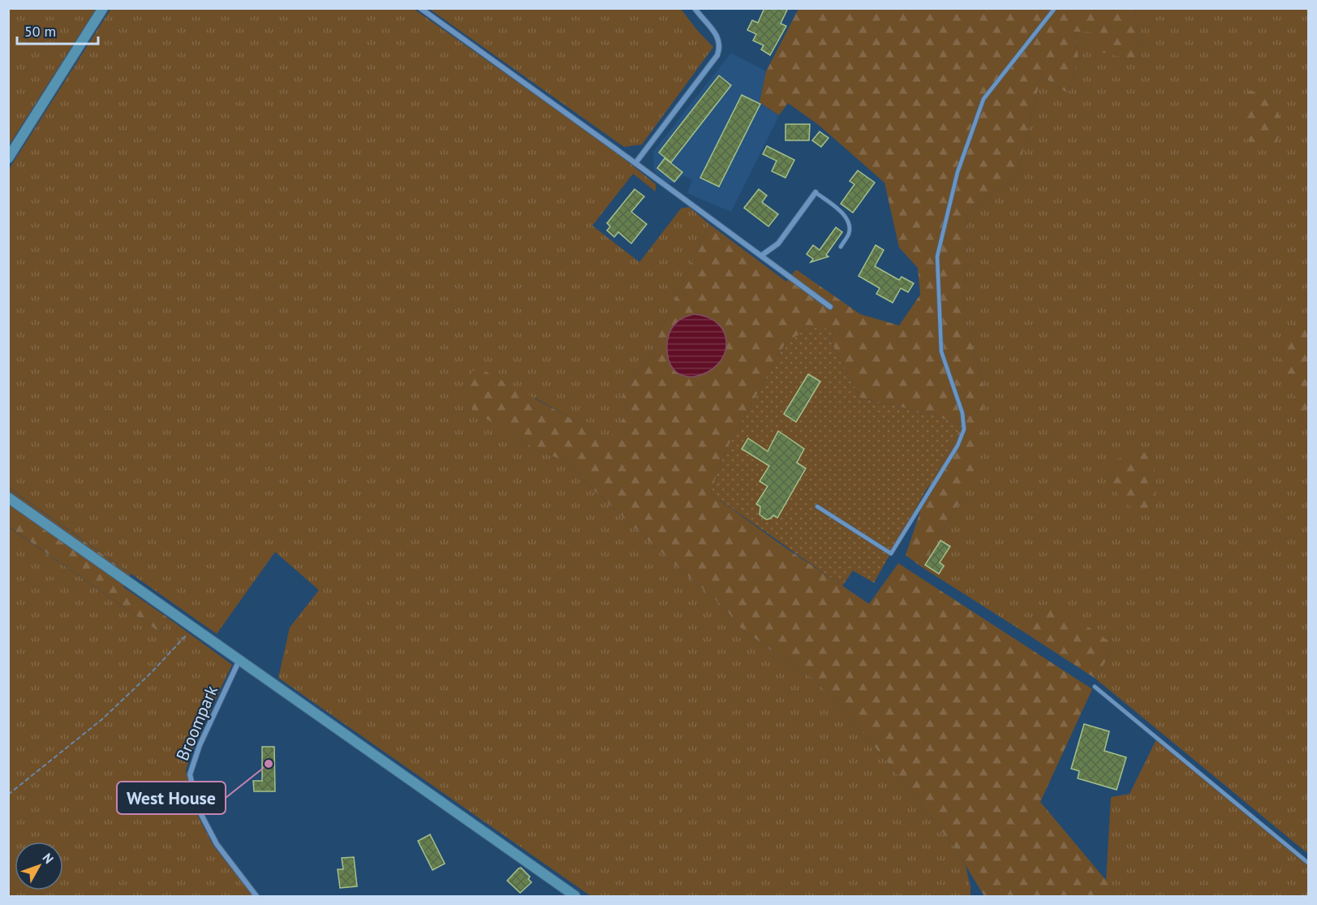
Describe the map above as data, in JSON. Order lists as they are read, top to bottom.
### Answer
{
  "streets": {
    "street": ["Broompark"]
  },
  "places": ["West House"],
  "scale_bar": "50 m",
  "north": "top right"
}
